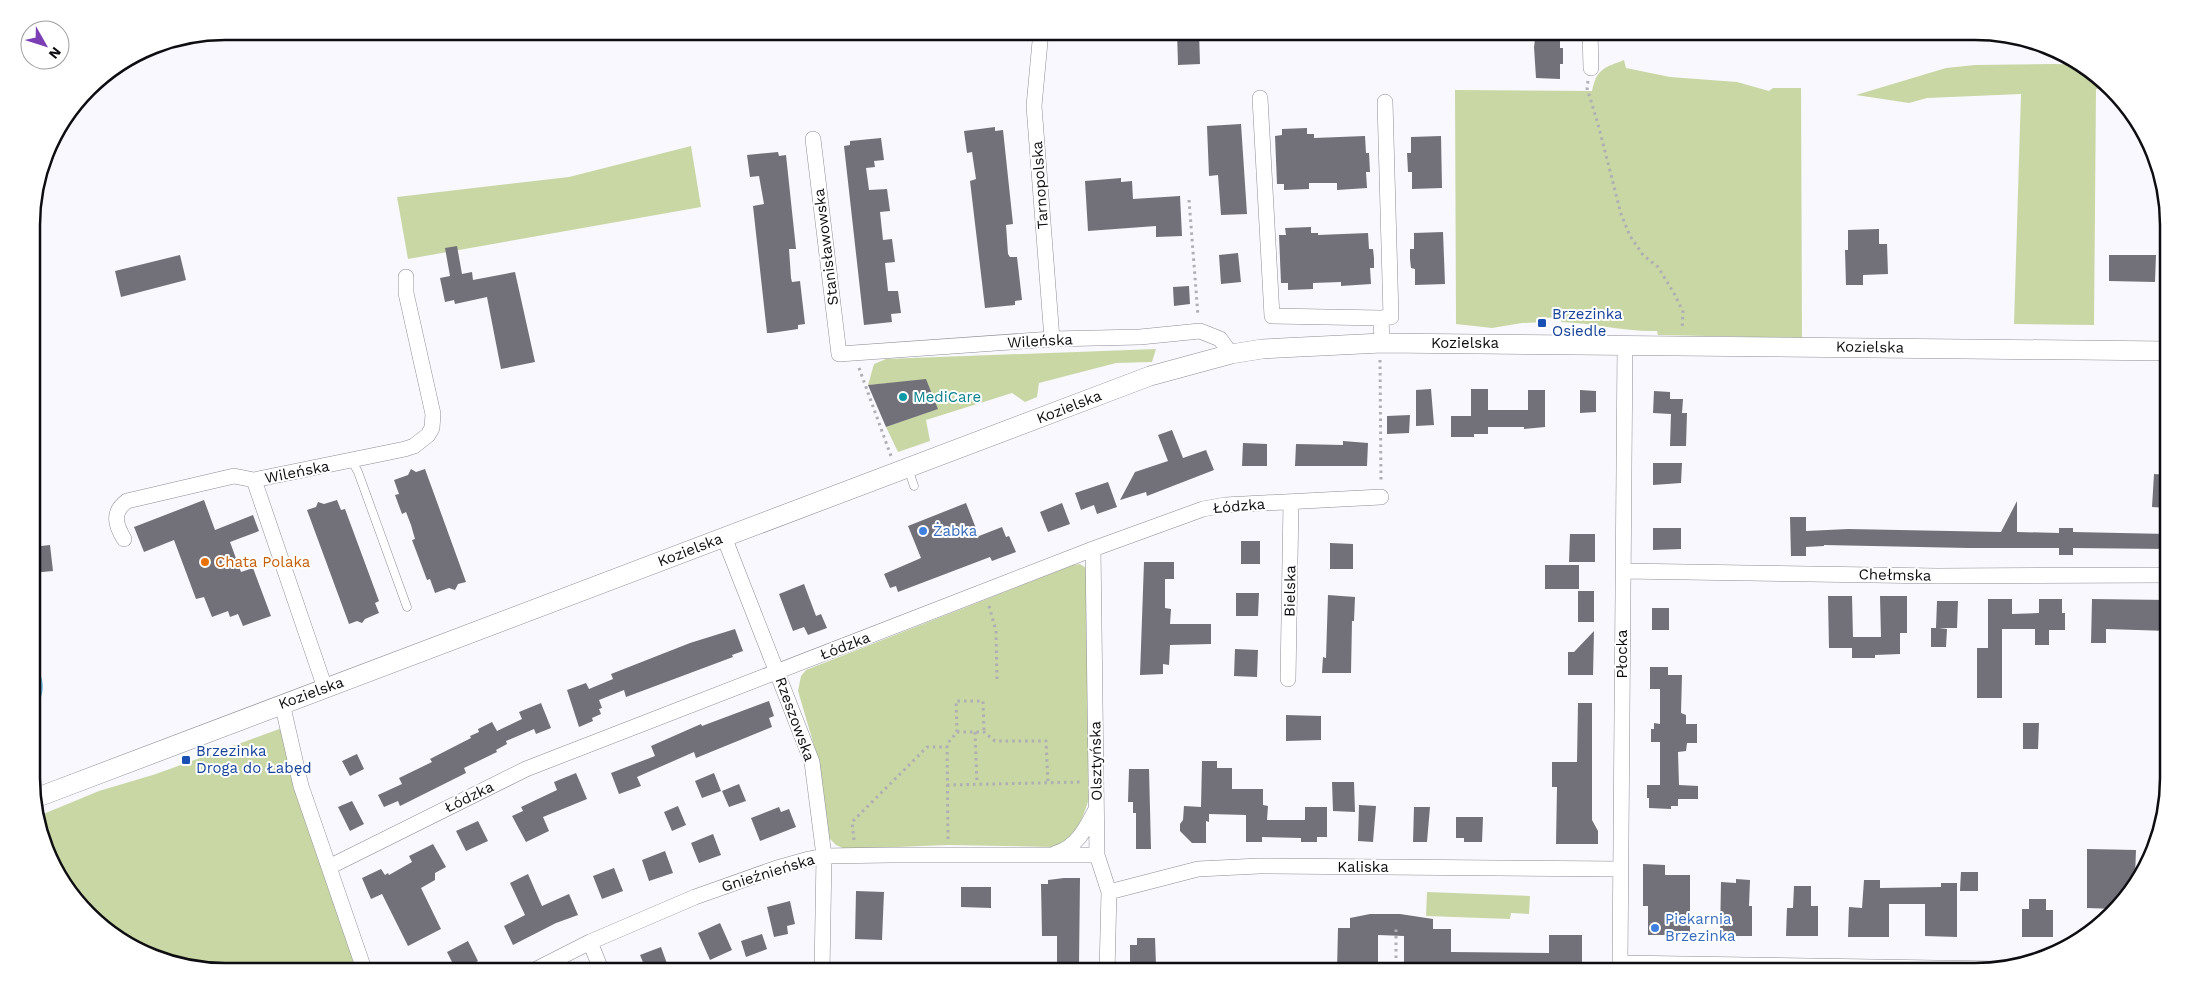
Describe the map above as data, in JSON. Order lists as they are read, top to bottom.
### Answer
{
  "streets": {
    "street": [
      "Tarnopolska",
      "Stanisławowska",
      "Wileńska",
      "Kozielska",
      "Łódzka",
      "Chełmska",
      "Bielska",
      "Płocka",
      "Rzeszowska",
      "Olsztyńska",
      "Kaliska",
      "Gnieźnieńska"
    ]
  },
  "crossings": [
    ["Tarnopolska", "Wileńska"],
    ["Stanisławowska", "Wileńska"],
    ["Kozielska", "Płocka"],
    ["Kozielska", "Rzeszowska"],
    ["Łódzka", "Bielska"],
    ["Łódzka", "Rzeszowska"],
    ["Łódzka", "Olsztyńska"],
    ["Chełmska", "Płocka"],
    ["Płocka", "Kaliska"],
    ["Rzeszowska", "Gnieźnieńska"],
    ["Olsztyńska", "Kaliska"],
    ["Olsztyńska", "Gnieźnieńska"]
  ],
  "places": {
    "transit": ["Brzezinka Osiedle", "Brzezinka Droga do Łabęd"],
    "other": [
      "MediCare",
      "Żabka",
      "Chata Polaka",
      "Piekarnia Brzezinka"
    ]
  },
  "north": "bottom right"
}
